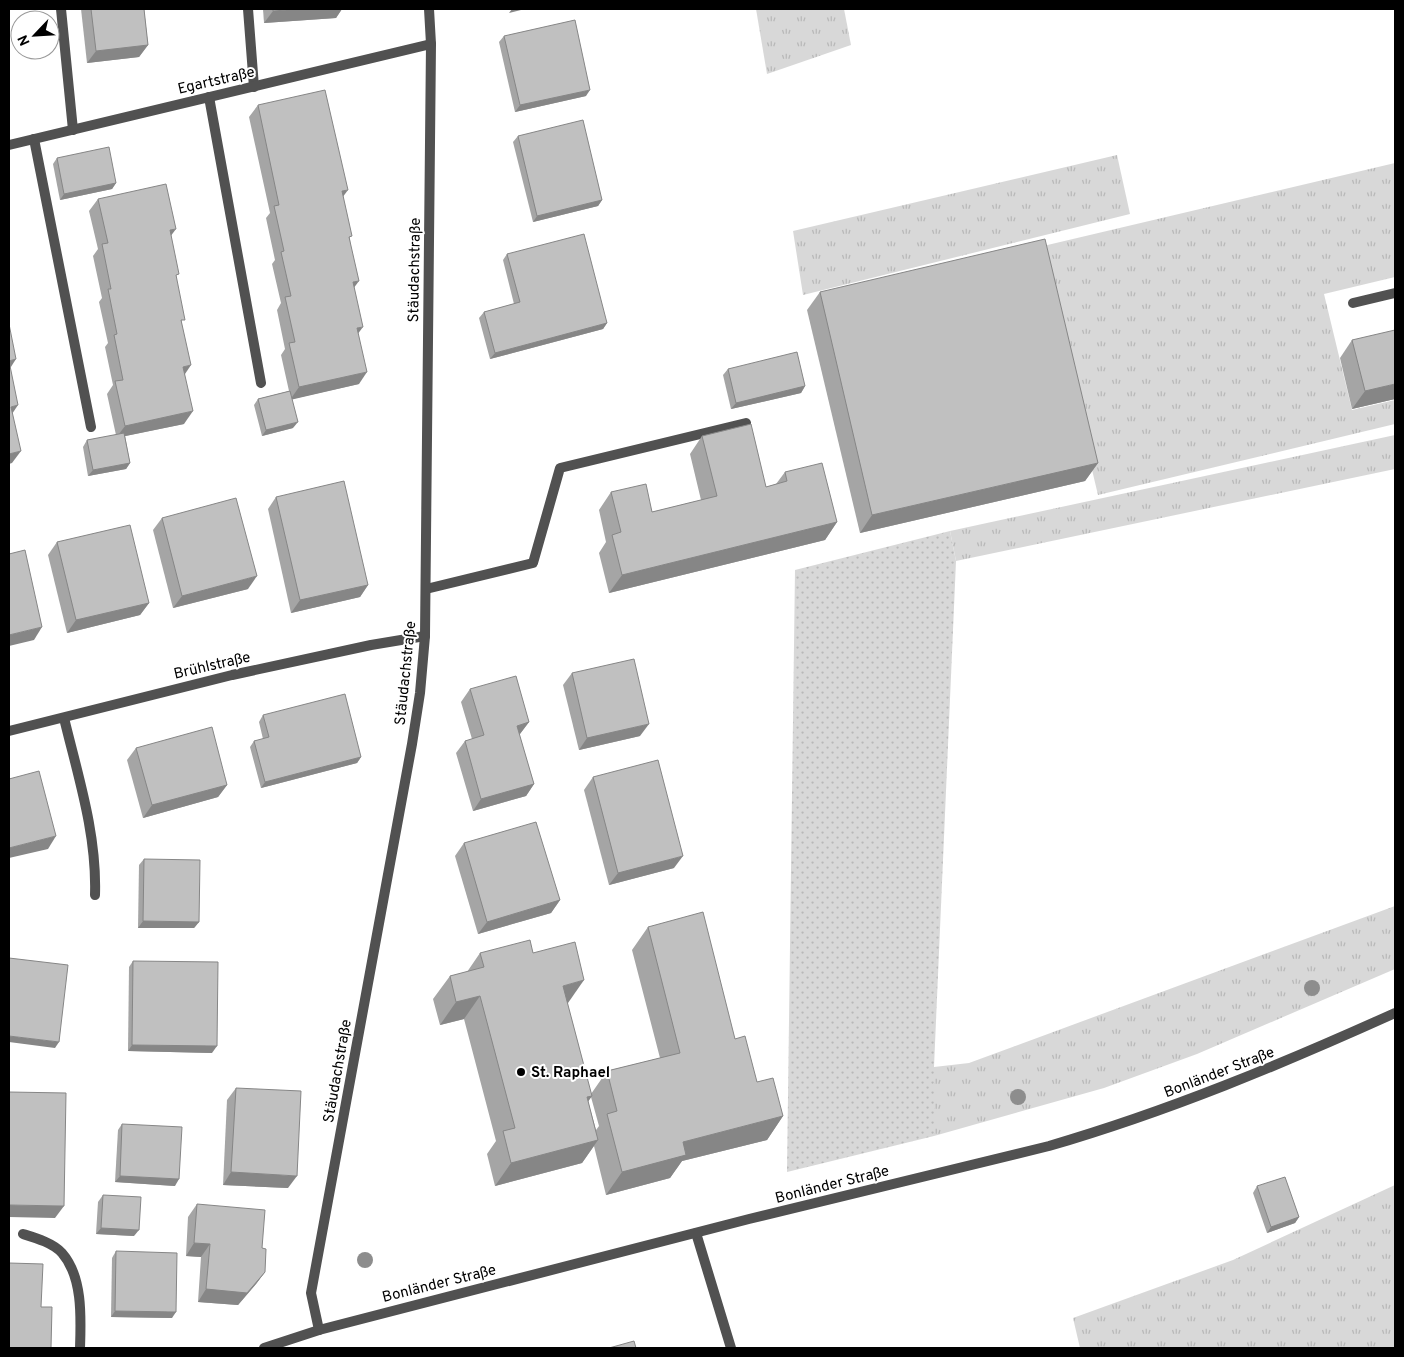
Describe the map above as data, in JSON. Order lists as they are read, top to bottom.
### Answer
{
  "streets": {
    "street": [
      "Egartstraße",
      "Stäudachstraße",
      "Brühlstraße",
      "Bonländer Straße"
    ]
  },
  "crossings": [
    ["Egartstraße", "Stäudachstraße"],
    ["Stäudachstraße", "Brühlstraße"],
    ["Stäudachstraße", "Bonländer Straße"]
  ],
  "places": ["St. Raphael"],
  "north": "bottom left"
}
